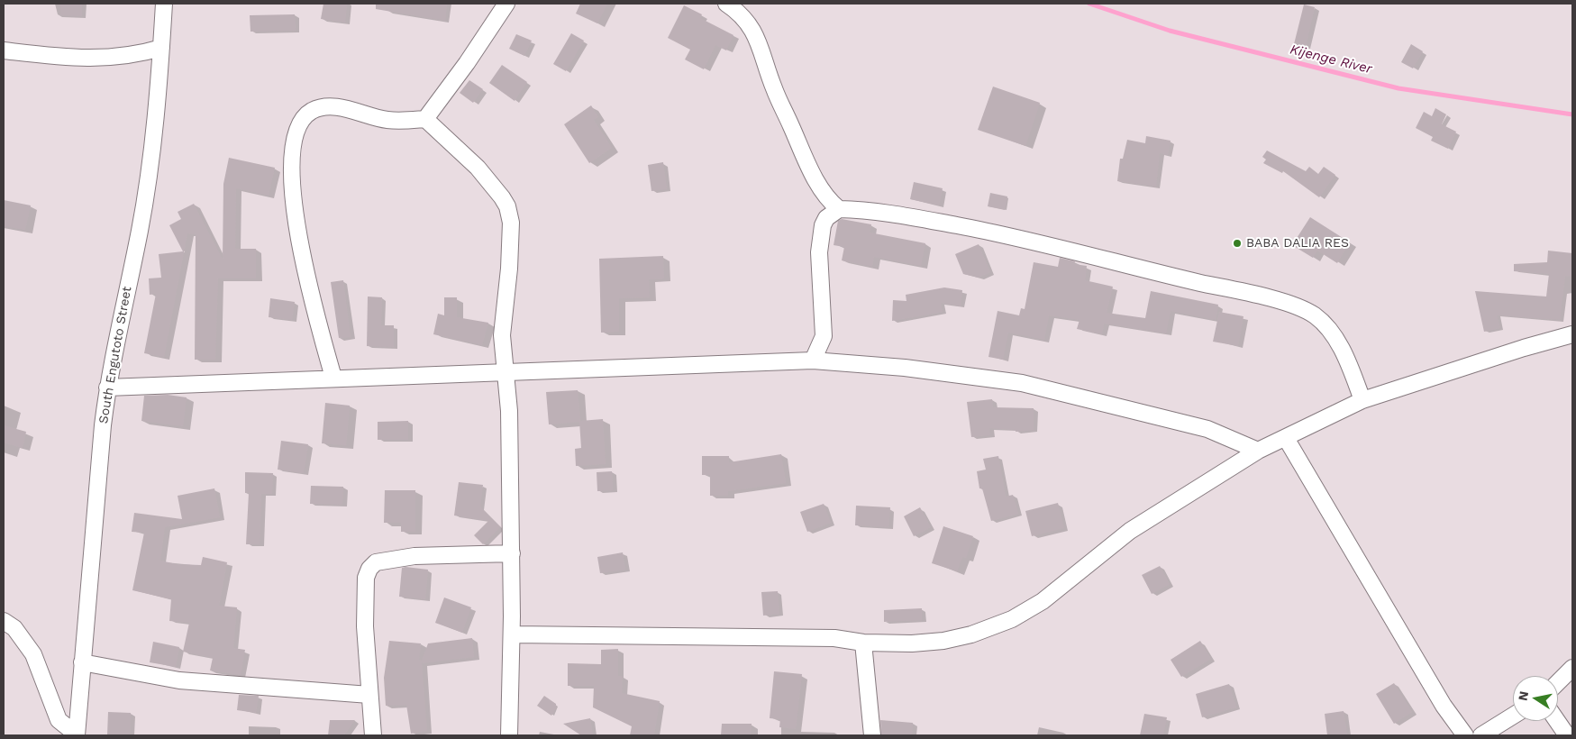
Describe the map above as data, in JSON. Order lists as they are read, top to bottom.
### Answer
{
  "streets": {
    "street": ["South Engutoto Street"]
  },
  "water": ["Kijenge River"],
  "places": ["BABA DALIA RES"],
  "north": "left"
}
